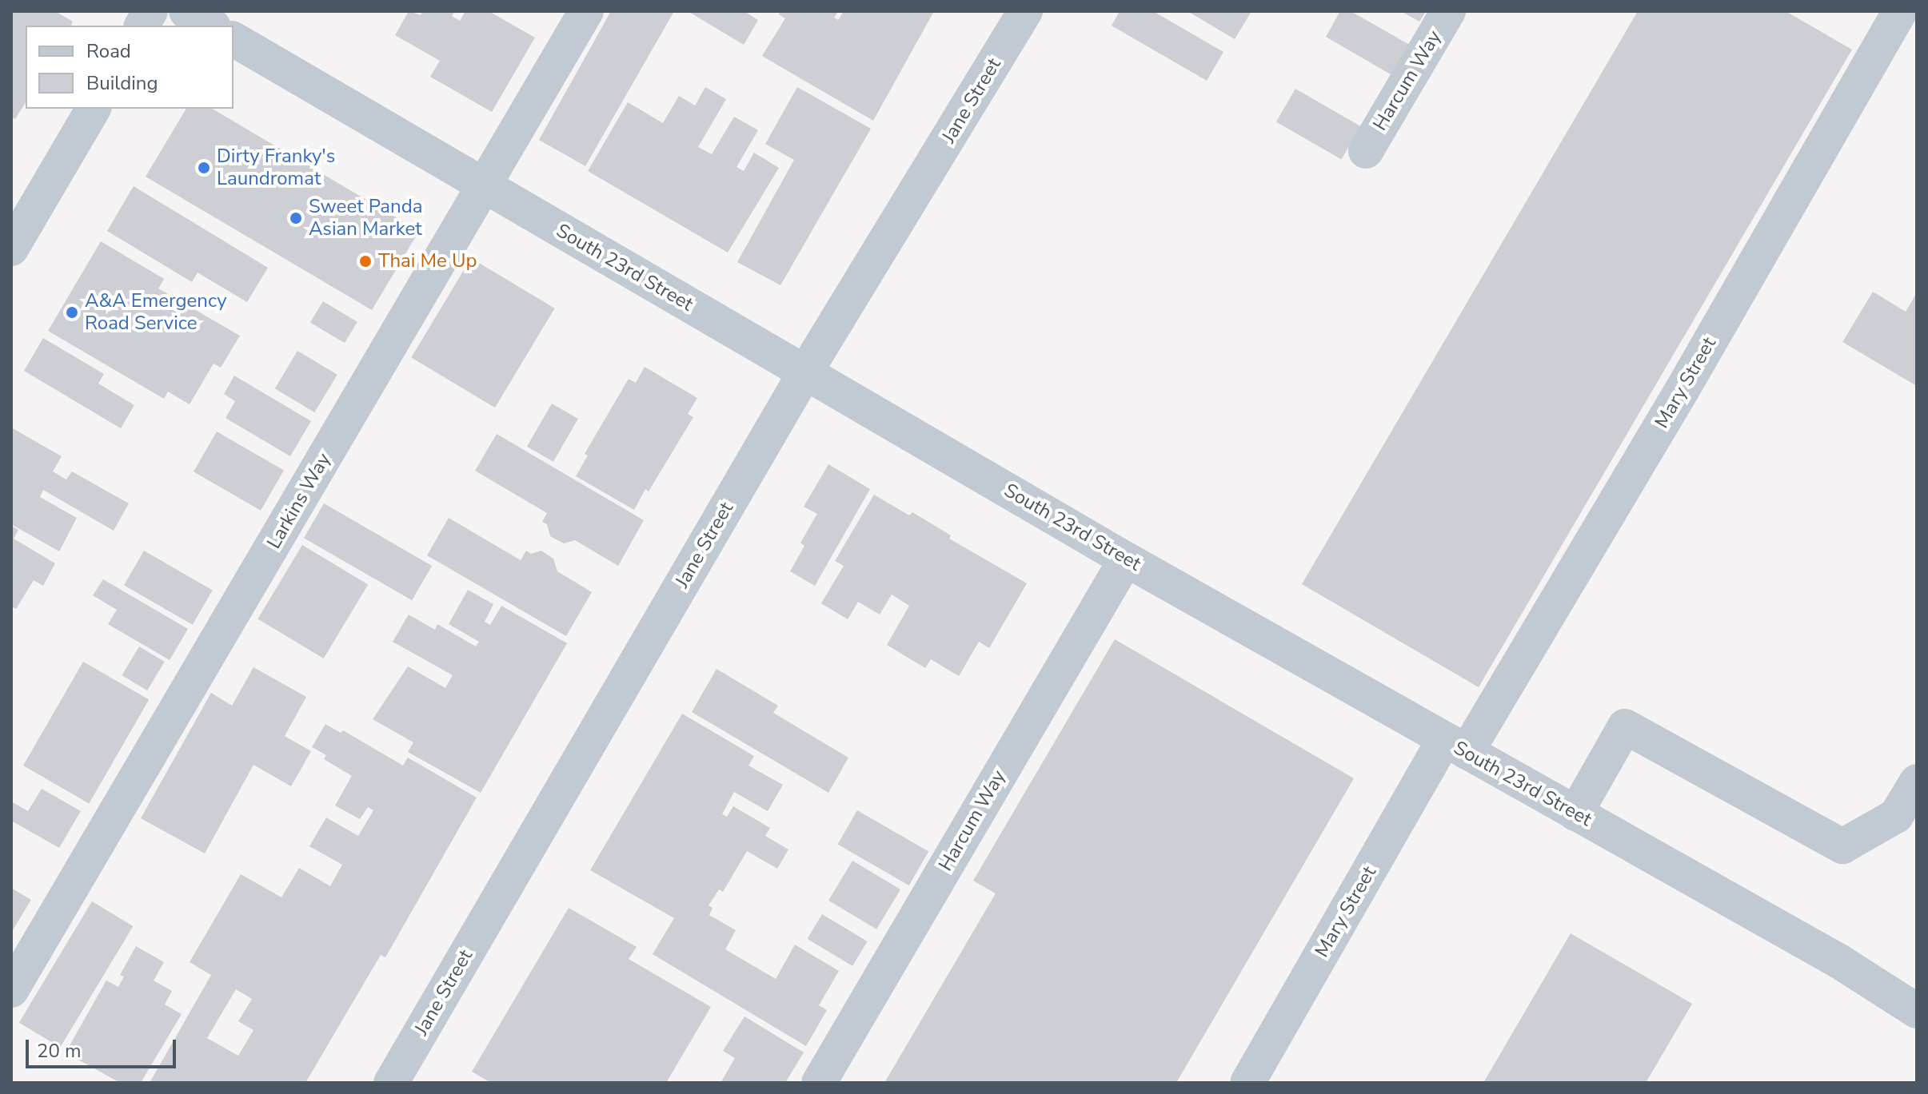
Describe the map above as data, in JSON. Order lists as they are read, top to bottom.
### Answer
{
  "streets": {
    "street": [
      "Harcum Way",
      "Jane Street",
      "South 23rd Street",
      "Mary Street",
      "Larkins Way"
    ]
  },
  "crossings": [
    ["Harcum Way", "South 23rd Street"],
    ["Jane Street", "South 23rd Street"],
    ["South 23rd Street", "Mary Street"],
    ["South 23rd Street", "Larkins Way"]
  ],
  "places": [
    "Dirty Franky's Laundromat",
    "Sweet Panda Asian Market",
    "Thai Me Up",
    "A&A Emergency Road Service"
  ],
  "legend": ["Road", "Building"],
  "scale_bar": "20 m"
}
